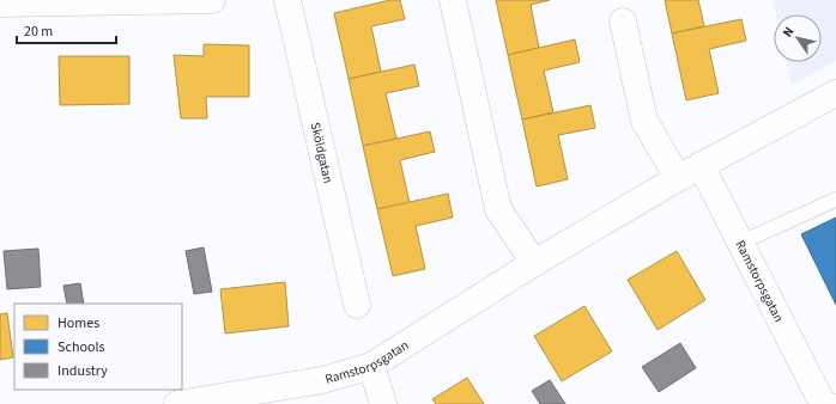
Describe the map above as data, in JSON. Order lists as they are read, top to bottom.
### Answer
{
  "streets": {
    "street": ["Sköldgatan", "Ramstorpsgatan"]
  },
  "legend": ["Homes", "Schools", "Industry"],
  "scale_bar": "20 m",
  "north": "top left"
}
